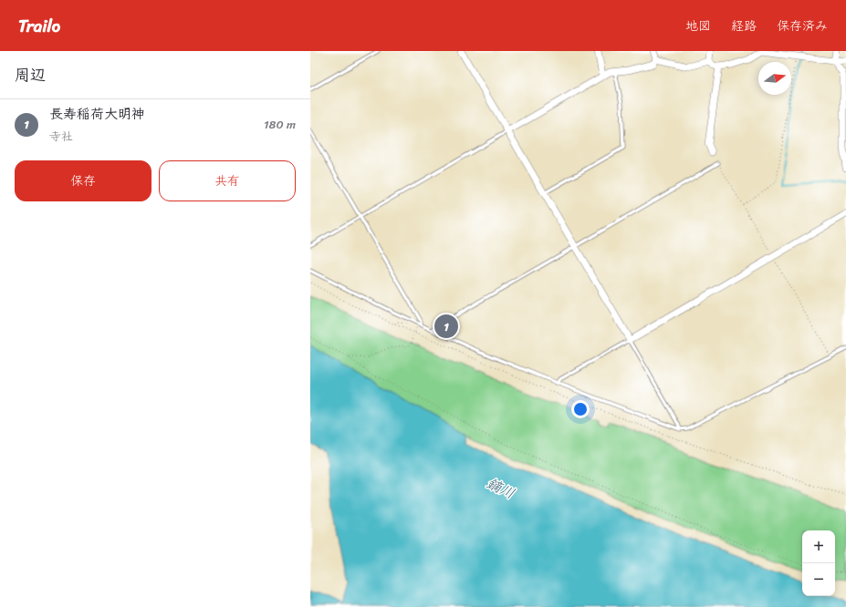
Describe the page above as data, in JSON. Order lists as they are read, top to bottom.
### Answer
{
  "water": ["鏑川"],
  "north": "right",
  "page": {
    "header": "Trailo",
    "nav": ["地図", "経路", "保存済み"],
    "heading": "周辺",
    "list": [
      {
        "mark": "1",
        "name": "長寿稲荷大明神",
        "note": "寺社",
        "value": "180 m"
      }
    ],
    "buttons": ["保存", "共有"],
    "pins": "1",
    "map_buttons": ["+", "−"]
  }
}
